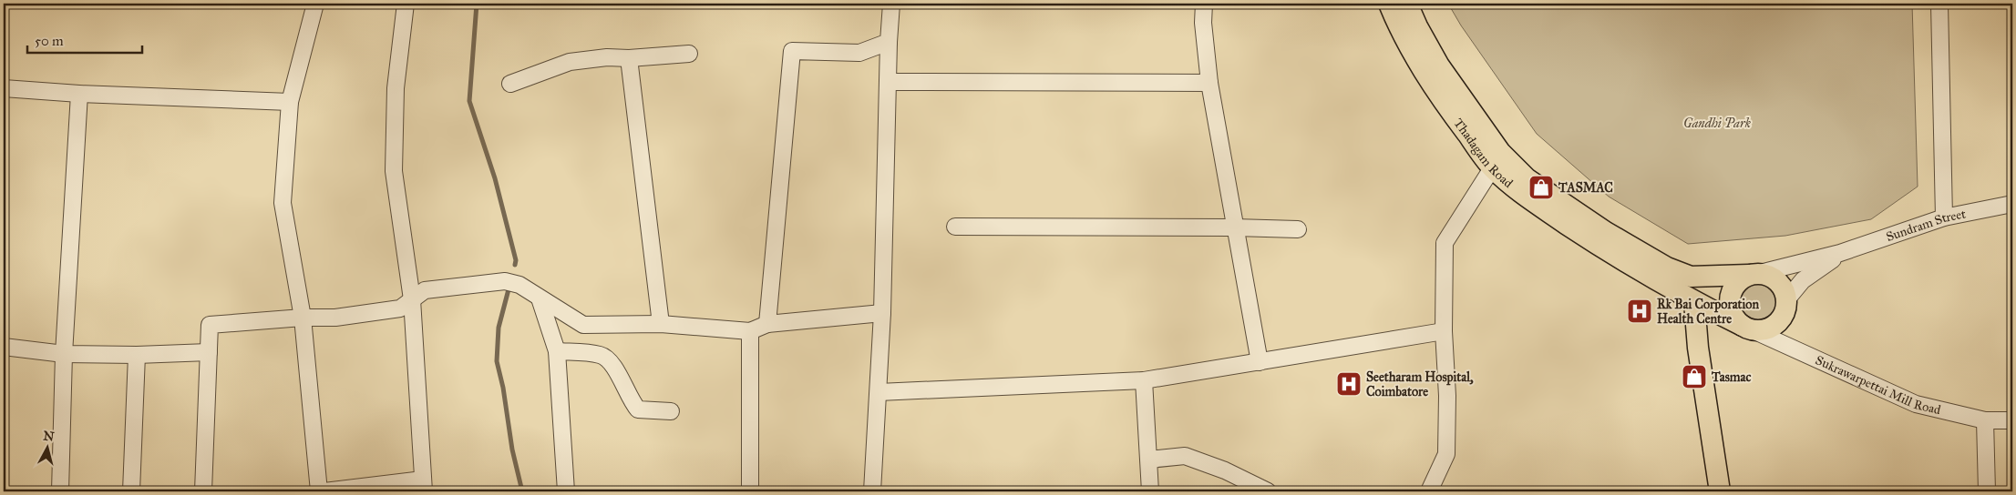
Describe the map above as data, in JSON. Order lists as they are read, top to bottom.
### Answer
{
  "streets": {
    "main road": ["Thadagam Road"],
    "street": ["Sundram Street", "Sukrawarpettai Mill Road"]
  },
  "crossings": [
    ["Thadagam Road", "Sundram Street"],
    ["Thadagam Road", "Sukrawarpettai Mill Road"],
    ["Sundram Street", "Sukrawarpettai Mill Road"]
  ],
  "parks": ["Gandhi Park"],
  "places": {
    "shop": ["TASMAC", "Tasmac"],
    "hospital": ["Rk Bai Corporation Health Centre", "Seetharam Hospital, Coimbatore"]
  },
  "scale_bar": "50 m",
  "north": "top"
}
